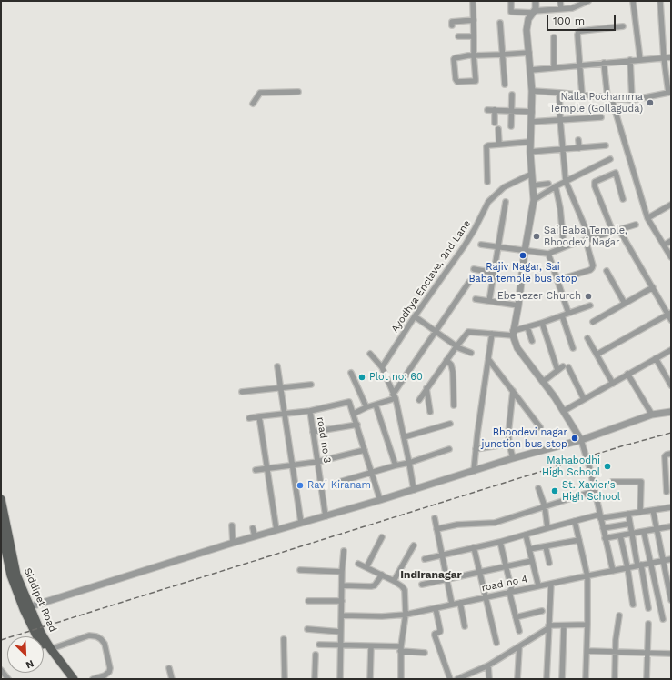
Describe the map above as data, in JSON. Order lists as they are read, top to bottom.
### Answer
{
  "streets": {
    "main road": ["Siddipet Road"],
    "street": ["Ayodhya Enclave, 2nd Lane", "road no 3", "road no 4"]
  },
  "districts": ["Indiranagar"],
  "places": [
    "Nalla Pochamma Temple (Gollaguda)",
    "Sai Baba Temple, Bhoodevi Nagar",
    "Rajiv Nagar, Sai Baba temple bus stop",
    "Ebenezer Church",
    "Plot no: 60",
    "Bhoodevi nagar junction bus stop",
    "Mahabodhi High School",
    "Ravi Kiranam",
    "St. Xavier's High School"
  ],
  "scale_bar": "100 m",
  "north": "bottom right"
}
